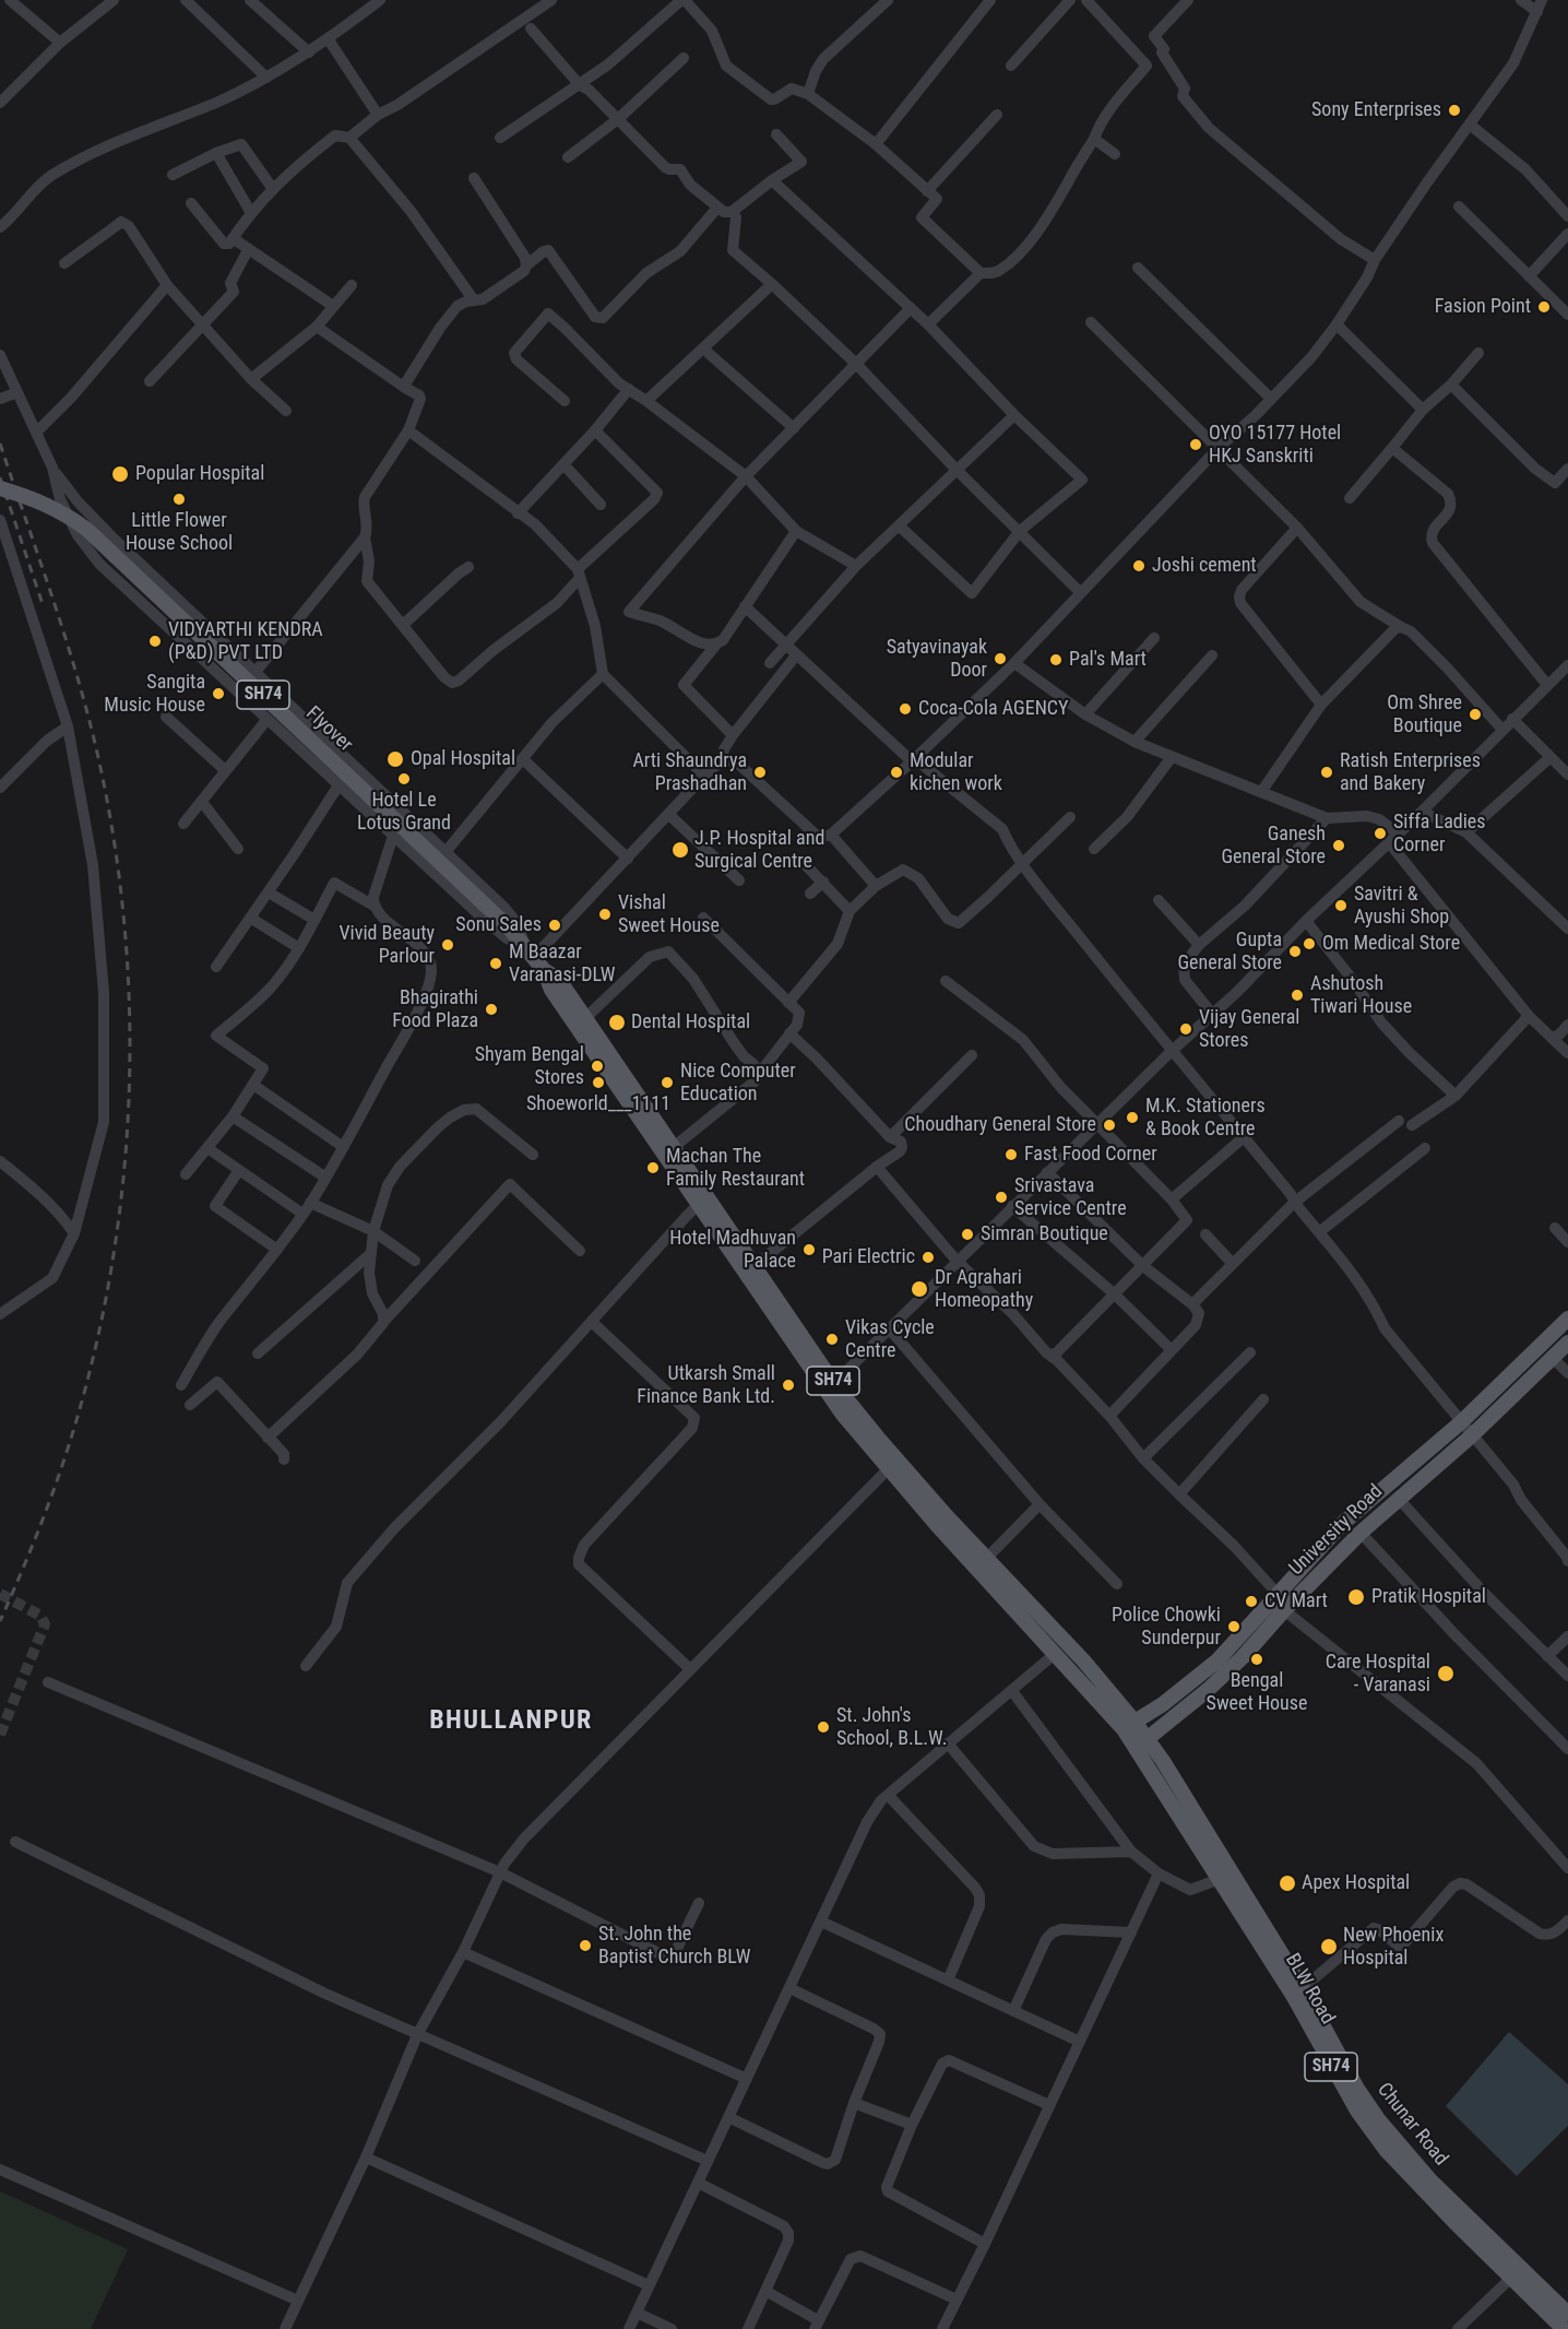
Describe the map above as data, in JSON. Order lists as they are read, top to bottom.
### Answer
{
  "streets": {
    "main road": [
      "SH74",
      "Flyover",
      "University Road",
      "BLW Road",
      "Chunar Road"
    ]
  },
  "crossings": [
    ["SH74", "Flyover"],
    ["SH74", "University Road"],
    ["SH74", "BLW Road"],
    ["SH74", "Chunar Road"],
    ["BLW Road", "Chunar Road"]
  ],
  "districts": ["BHULLANPUR"],
  "places": [
    "Sony Enterprises",
    "Fasion Point",
    "OYO 15177 Hotel HKJ Sanskriti",
    "Popular Hospital",
    "Little Flower House School",
    "Joshi cement",
    "VIDYARTHI KENDRA (P&D) PVT LTD",
    "Satyavinayak Door",
    "Pal's Mart",
    "Sangita Music House",
    "Coca-Cola AGENCY",
    "Om Shree Boutique",
    "Opal Hospital",
    "Arti Shaundrya Prashadhan",
    "Modular kichen work",
    "Ratish Enterprises and Bakery",
    "Hotel Le Lotus Grand",
    "Siffa Ladies Corner",
    "Ganesh General Store",
    "J.P. Hospital and Surgical Centre",
    "Savitri & Ayushi Shop",
    "Vishal Sweet House",
    "Sonu Sales",
    "Om Medical Store",
    "Vivid Beauty Parlour",
    "Gupta General Store",
    "M Baazar Varanasi-DLW",
    "Ashutosh Tiwari House",
    "Bhagirathi Food Plaza",
    "Dental Hospital",
    "Vijay General Stores",
    "Shyam Bengal Stores",
    "Shoeworld___1111",
    "Nice Computer Education",
    "M.K. Stationers & Book Centre",
    "Choudhary General Store",
    "Fast Food Corner",
    "Machan The Family Restaurant",
    "Srivastava Service Centre",
    "Simran Boutique",
    "Hotel Madhuvan Palace",
    "Pari Electric",
    "Dr Agrahari Homeopathy",
    "Vikas Cycle Centre",
    "Utkarsh Small Finance Bank Ltd.",
    "Pratik Hospital",
    "CV Mart",
    "Police Chowki Sunderpur",
    "Bengal Sweet House",
    "Care Hospital - Varanasi",
    "St. John's School, B.L.W.",
    "Apex Hospital",
    "St. John the Baptist Church BLW",
    "New Phoenix Hospital"
  ]
}
